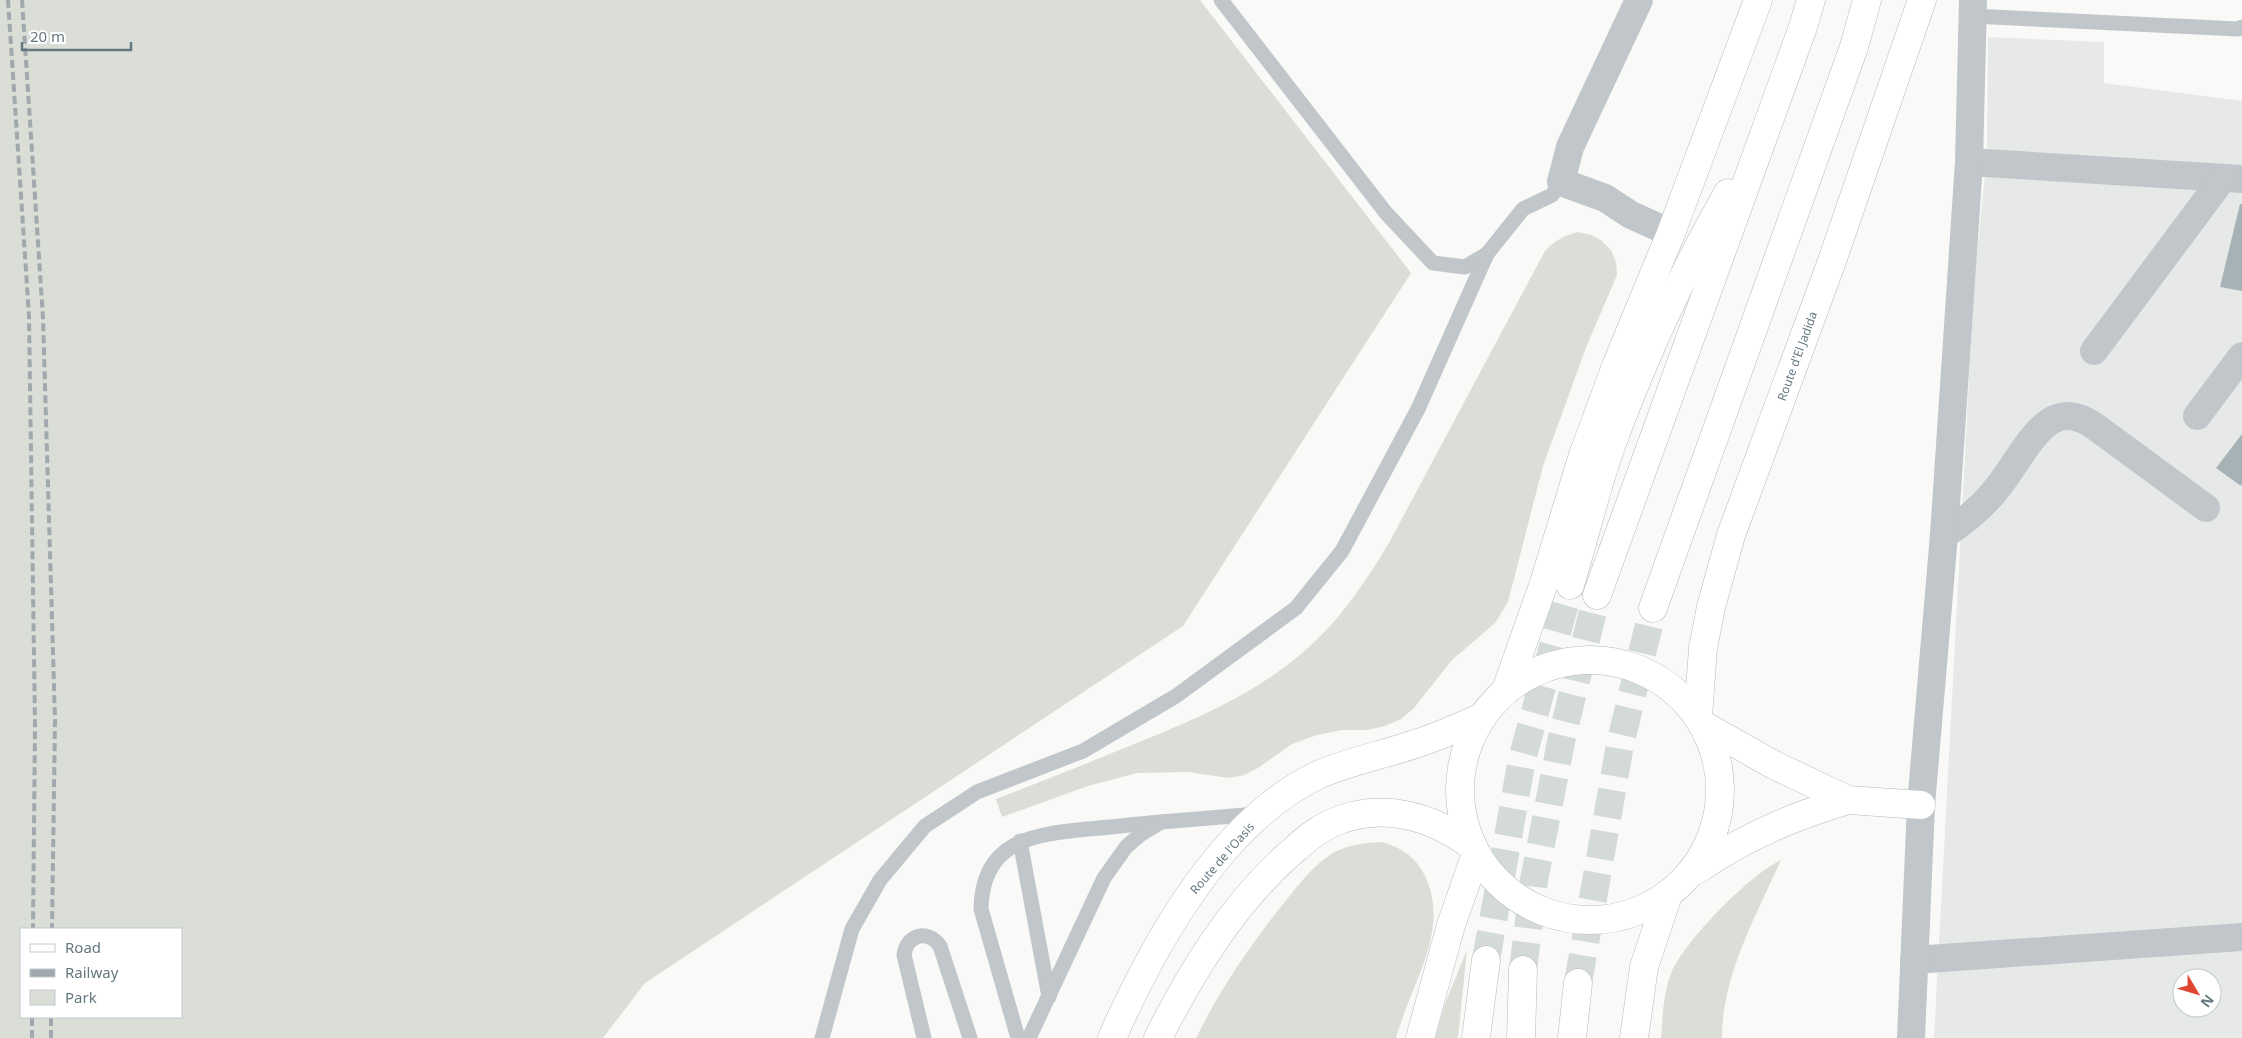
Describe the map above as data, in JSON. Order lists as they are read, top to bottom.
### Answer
{
  "streets": {
    "main road": ["Route d'El Jadida", "Route de l'Oasis"]
  },
  "legend": ["Road", "Railway", "Park"],
  "scale_bar": "20 m",
  "north": "bottom right"
}
